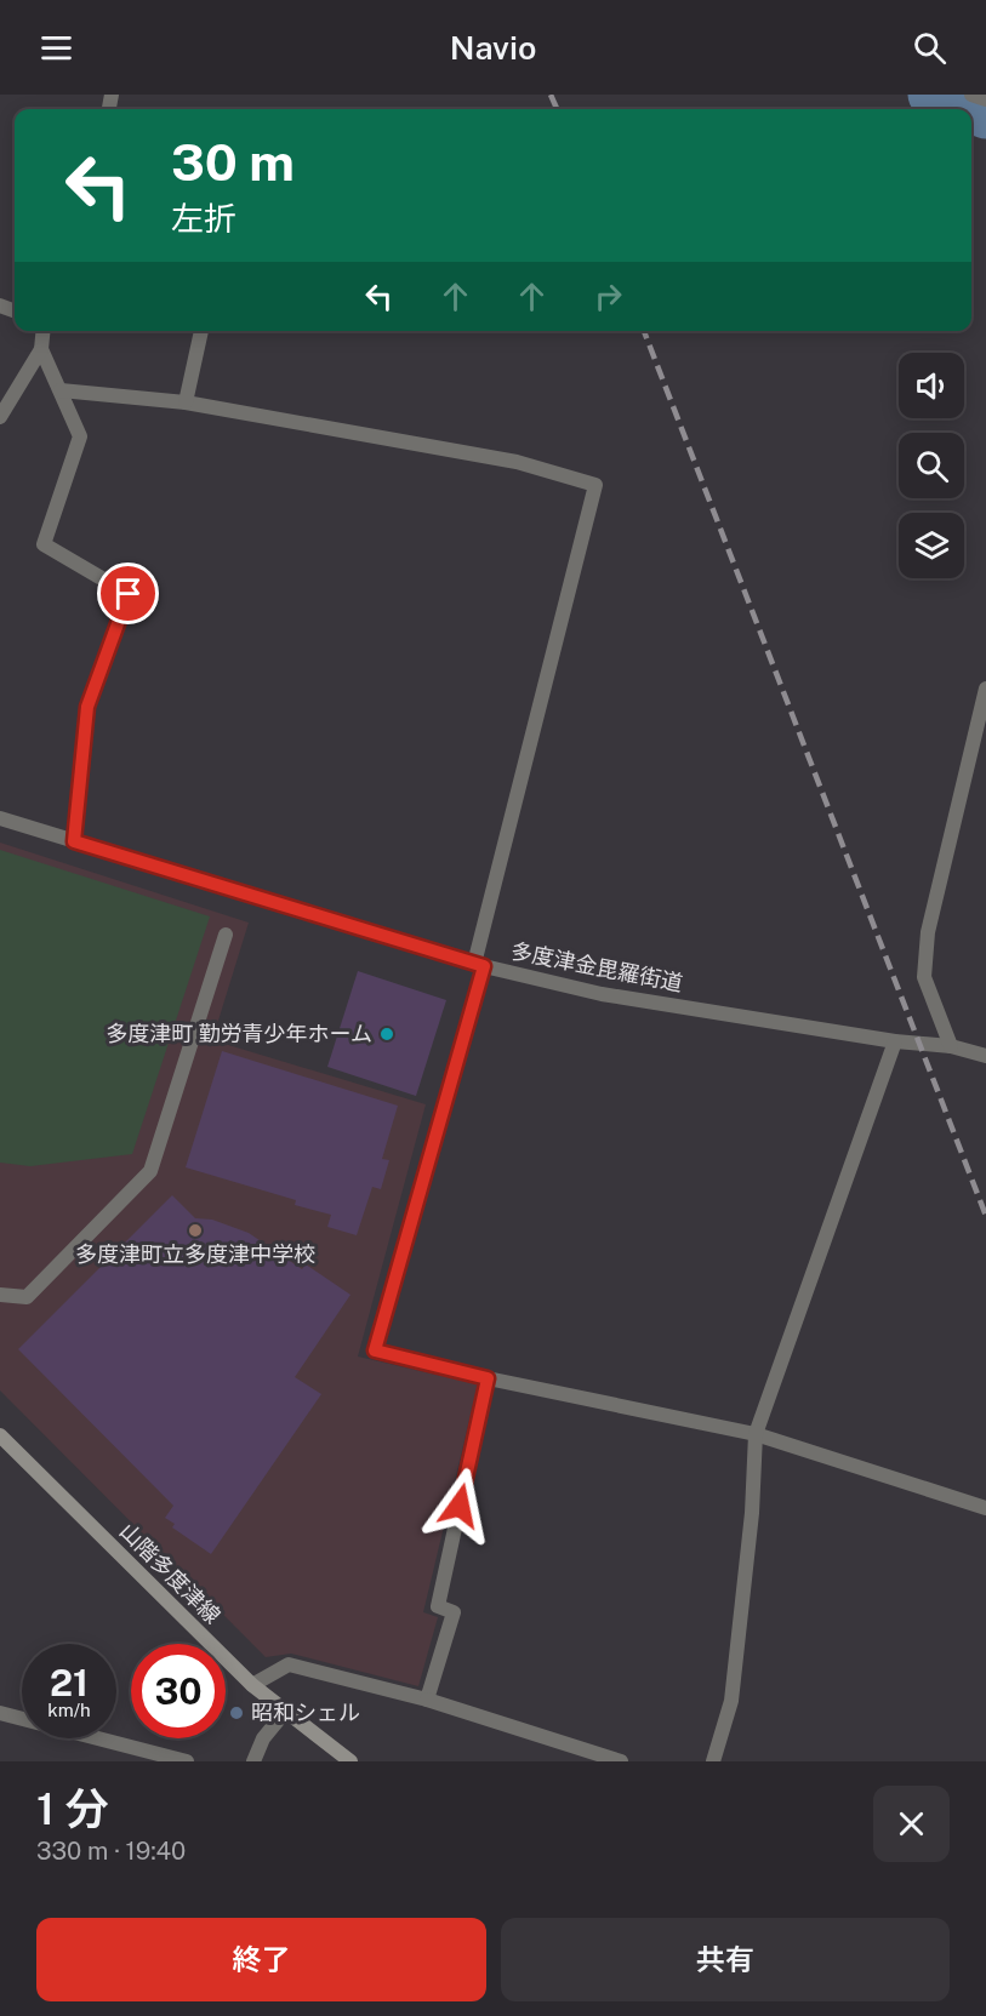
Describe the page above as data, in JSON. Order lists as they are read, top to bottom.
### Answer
{
  "streets": {
    "main road": ["山階多度津線"],
    "street": ["多度津金毘羅街道"]
  },
  "places": ["多度津町 勤労青少年ホーム", "多度津町立多度津中学校", "昭和シェル"],
  "page": {
    "header": "Navio",
    "turn": ["30 m", "左折"],
    "speed": "21 km/h",
    "limit": "30",
    "heading": ["1 分", "330 m · 19:40"],
    "buttons": ["終了", "共有"]
  }
}
